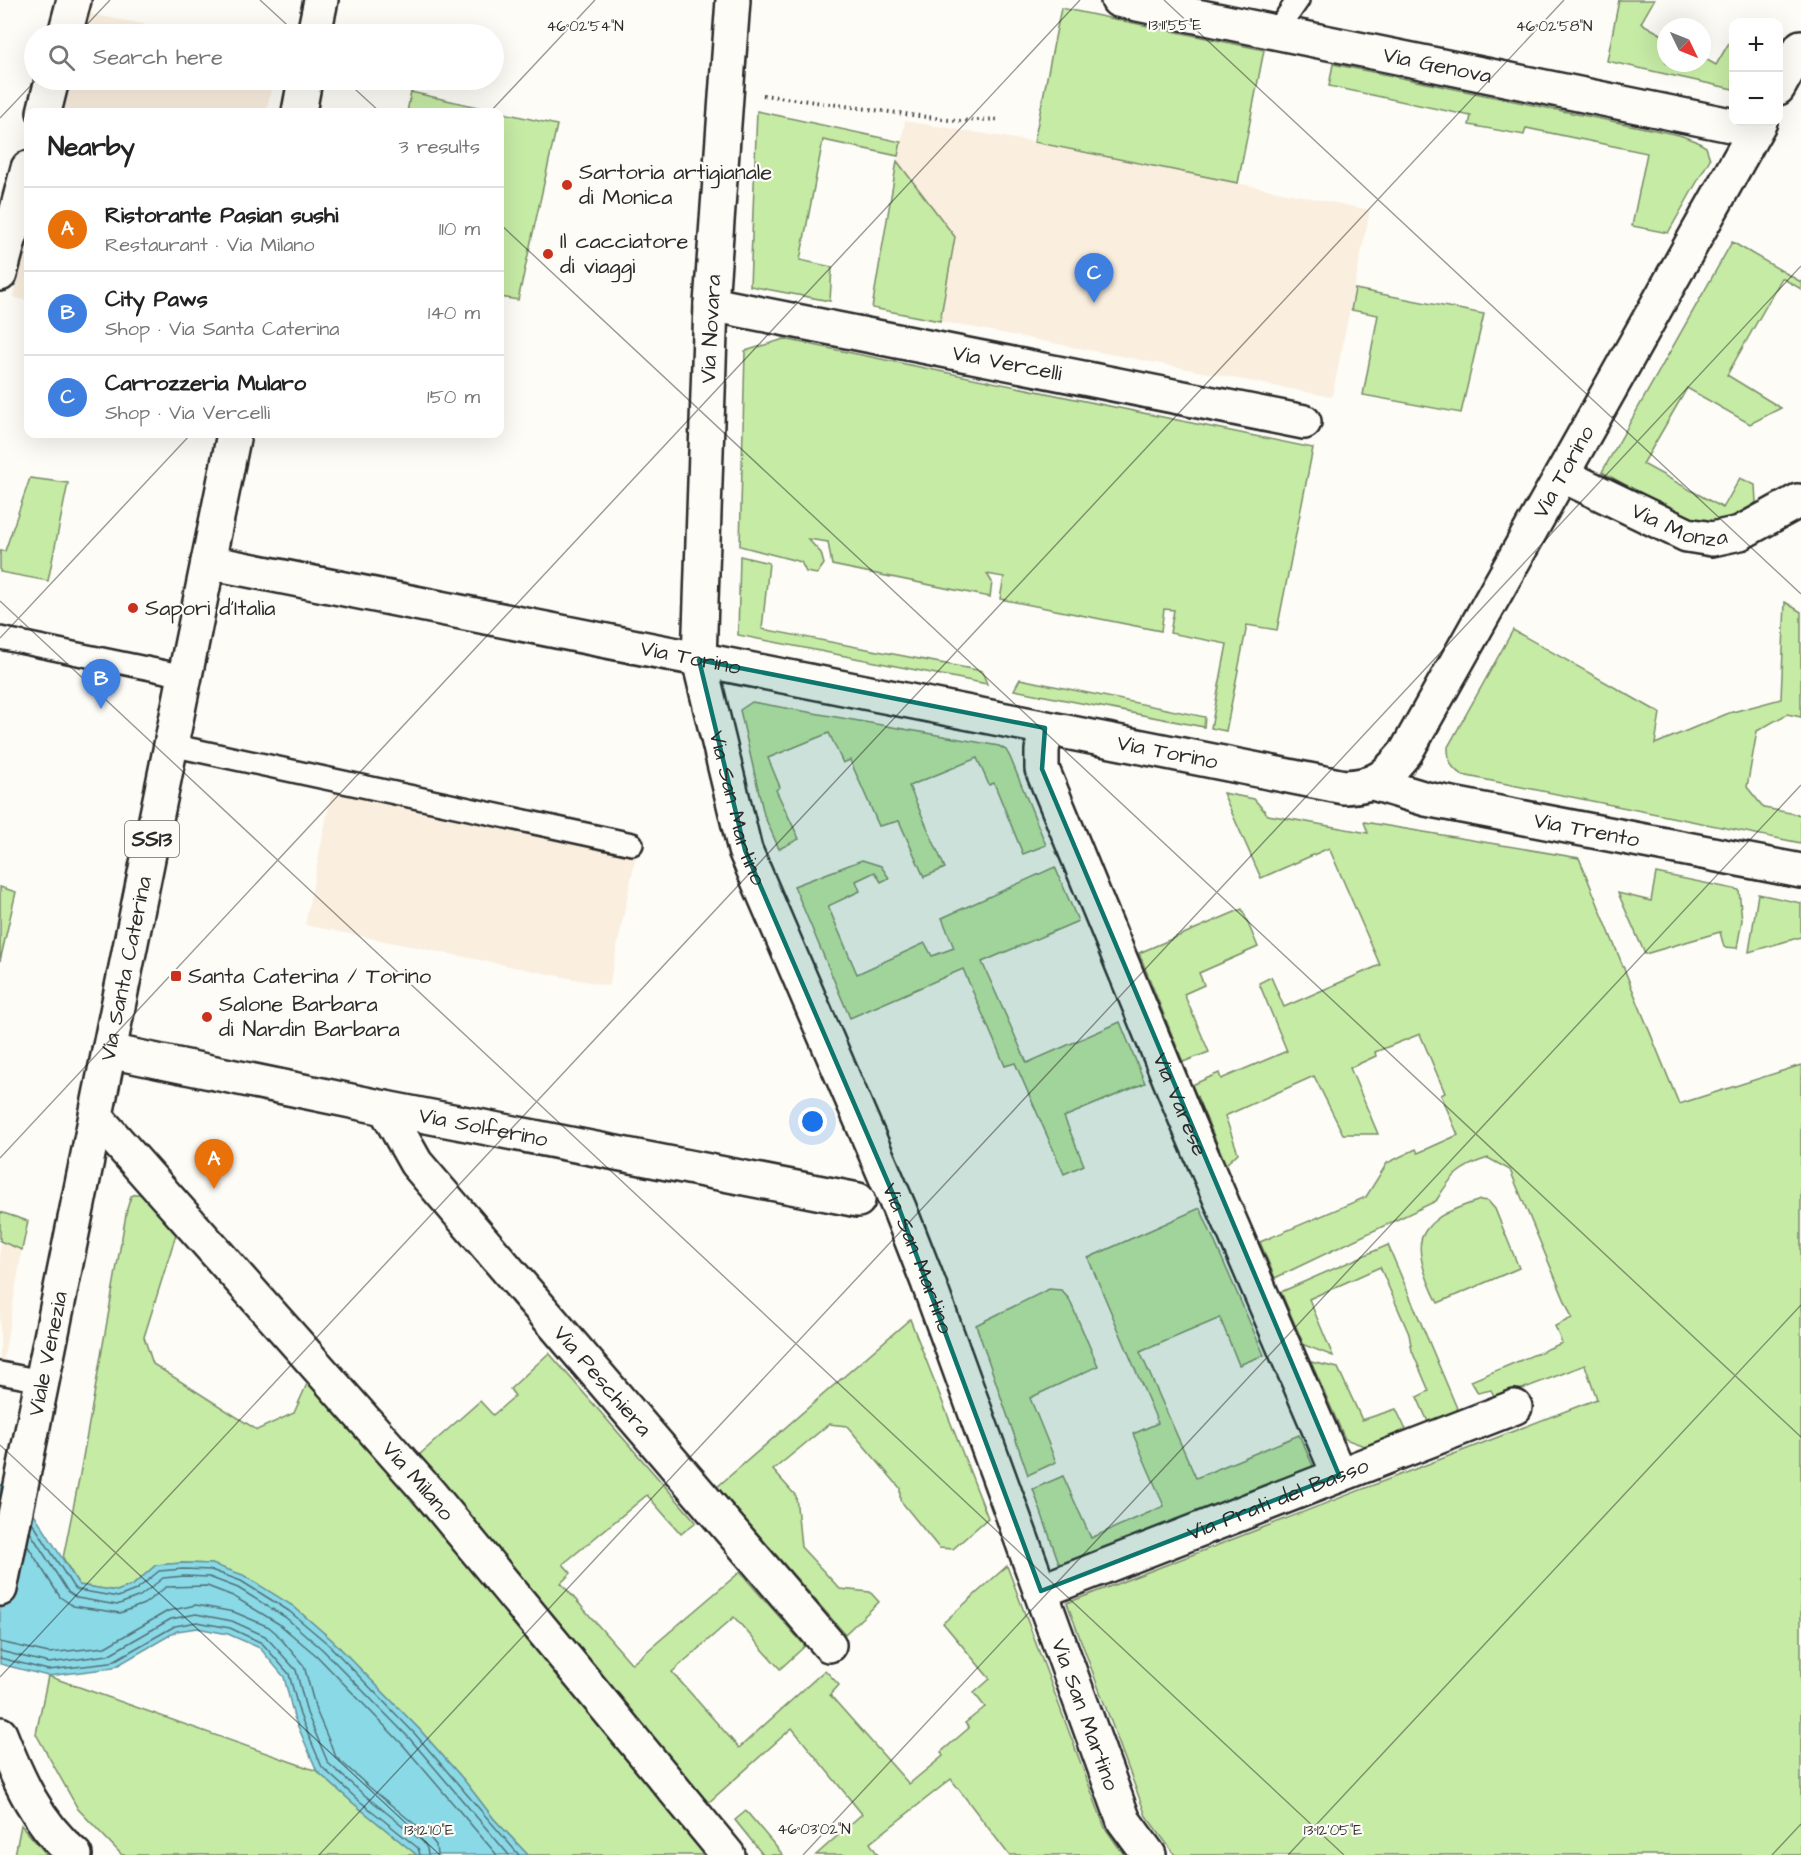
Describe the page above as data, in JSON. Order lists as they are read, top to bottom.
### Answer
{
  "streets": {
    "main road": [
      "Via Genova",
      "Via Novara",
      "Via Vercelli",
      "Via Torino",
      "Via Monza",
      "Via San Martino",
      "Via Trento",
      "SS13",
      "Via Santa Caterina",
      "Via Varese",
      "Via Solferino",
      "Viale Venezia",
      "Via Peschiera",
      "Via Milano",
      "Via Prati del Basso"
    ]
  },
  "crossings": [
    ["Via Novara", "Via Vercelli"],
    ["Via Novara", "Via Torino"],
    ["Via Novara", "Via San Martino"],
    ["Via Torino", "Via Monza"],
    ["Via Torino", "Via San Martino"],
    ["Via Torino", "Via Trento"],
    ["Via Torino", "Via Santa Caterina"],
    ["Via Torino", "Via Varese"],
    ["Via San Martino", "Via Prati del Basso"],
    ["Via Santa Caterina", "Via Solferino"],
    ["Via Santa Caterina", "Viale Venezia"],
    ["Via Santa Caterina", "Via Milano"],
    ["Via Varese", "Via Prati del Basso"],
    ["Via Solferino", "Via Peschiera"],
    ["Viale Venezia", "Via Milano"]
  ],
  "places": {
    "other": [
      "Sartoria artigianale di Monica",
      "Il cacciatore di viaggi",
      "Sapori d'Italia",
      "Salone Barbara di Nardin Barbara"
    ],
    "transit": ["Santa Caterina / Torino"]
  },
  "north": "bottom right",
  "page": {
    "map_buttons": ["+", "−"],
    "search": "Search here",
    "heading": ["Nearby", "3 results"],
    "list": [
      {
        "mark": "A",
        "name": "Ristorante Pasian sushi",
        "note": "Restaurant · Via Milano",
        "value": "110 m"
      },
      {
        "mark": "B",
        "name": "City Paws",
        "note": "Shop · Via Santa Caterina",
        "value": "140 m"
      },
      {
        "mark": "C",
        "name": "Carrozzeria Mularo",
        "note": "Shop · Via Vercelli",
        "value": "150 m"
      }
    ],
    "pins": ["C", "B", "A"]
  },
  "coordinates": [
    "13°11'55\"E",
    "46°02'54\"N",
    "46°02'58\"N",
    "46°03'02\"N",
    "13°12'10\"E",
    "13°12'05\"E"
  ]
}
